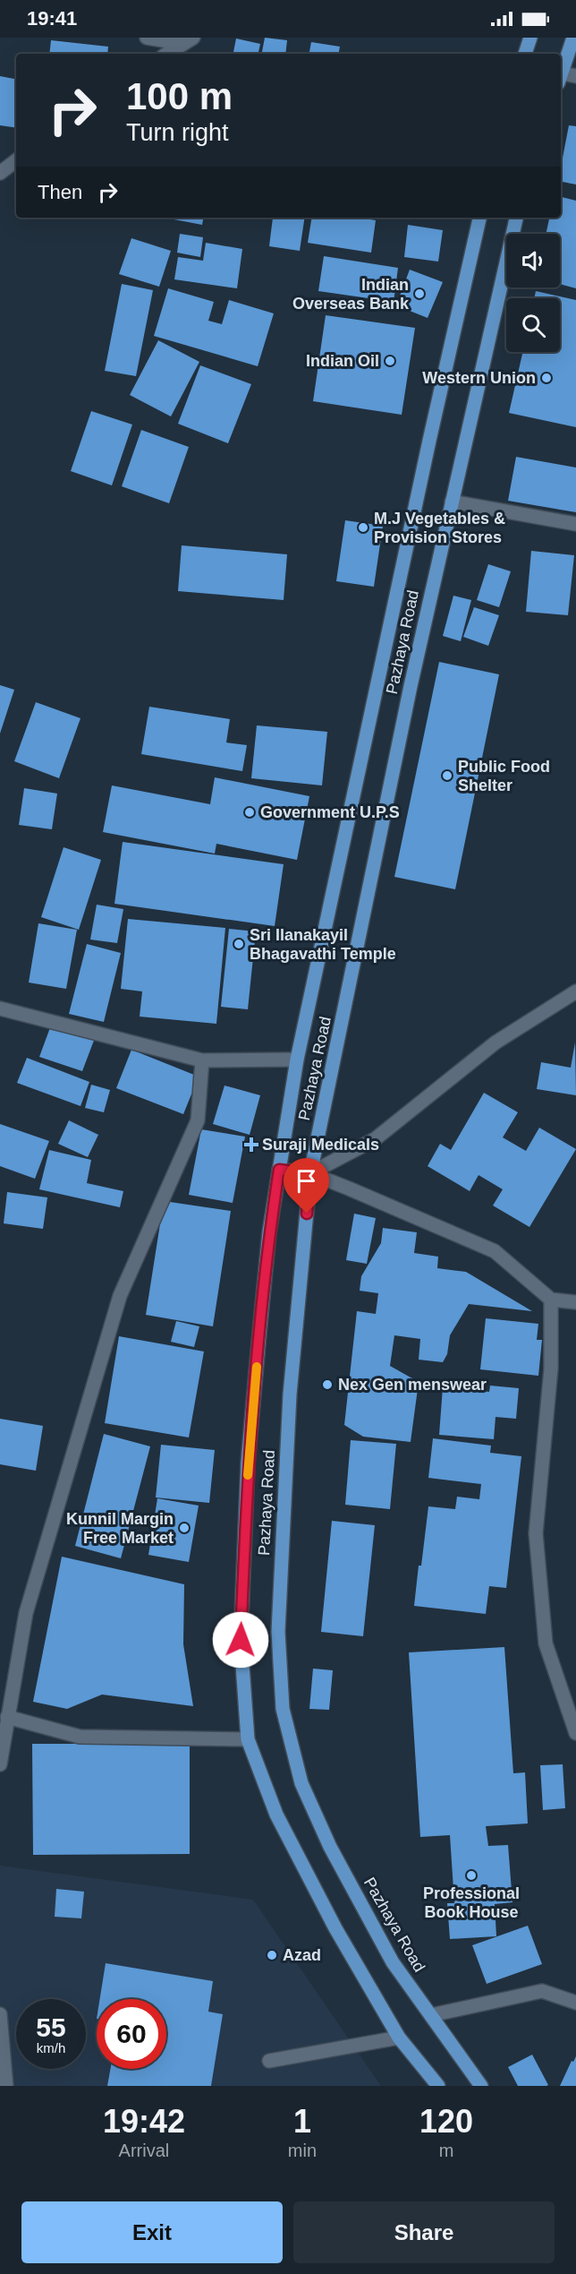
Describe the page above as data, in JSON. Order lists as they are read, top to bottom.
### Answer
{
  "streets": {
    "main road": ["Pazhaya Road"]
  },
  "places": {
    "other": [
      "Indian Overseas Bank",
      "Indian Oil",
      "Western Union",
      "M.J Vegetables & Provision Stores",
      "Public Food Shelter",
      "Government U.P.S",
      "Sri Ilanakayil Bhagavathi Temple",
      "Nex Gen menswear",
      "Kunnil Margin Free Market",
      "Professional Book House",
      "Azad"
    ],
    "health": ["Suraji Medicals"]
  },
  "page": {
    "status": "19:41",
    "turn": ["100 m", "Turn right"],
    "then": "Then",
    "speed": "55 km/h",
    "limit": "60",
    "eta": [
      "19:42",
      "Arrival",
      "1",
      "min",
      "120",
      "m"
    ],
    "buttons": ["Exit", "Share"]
  }
}
